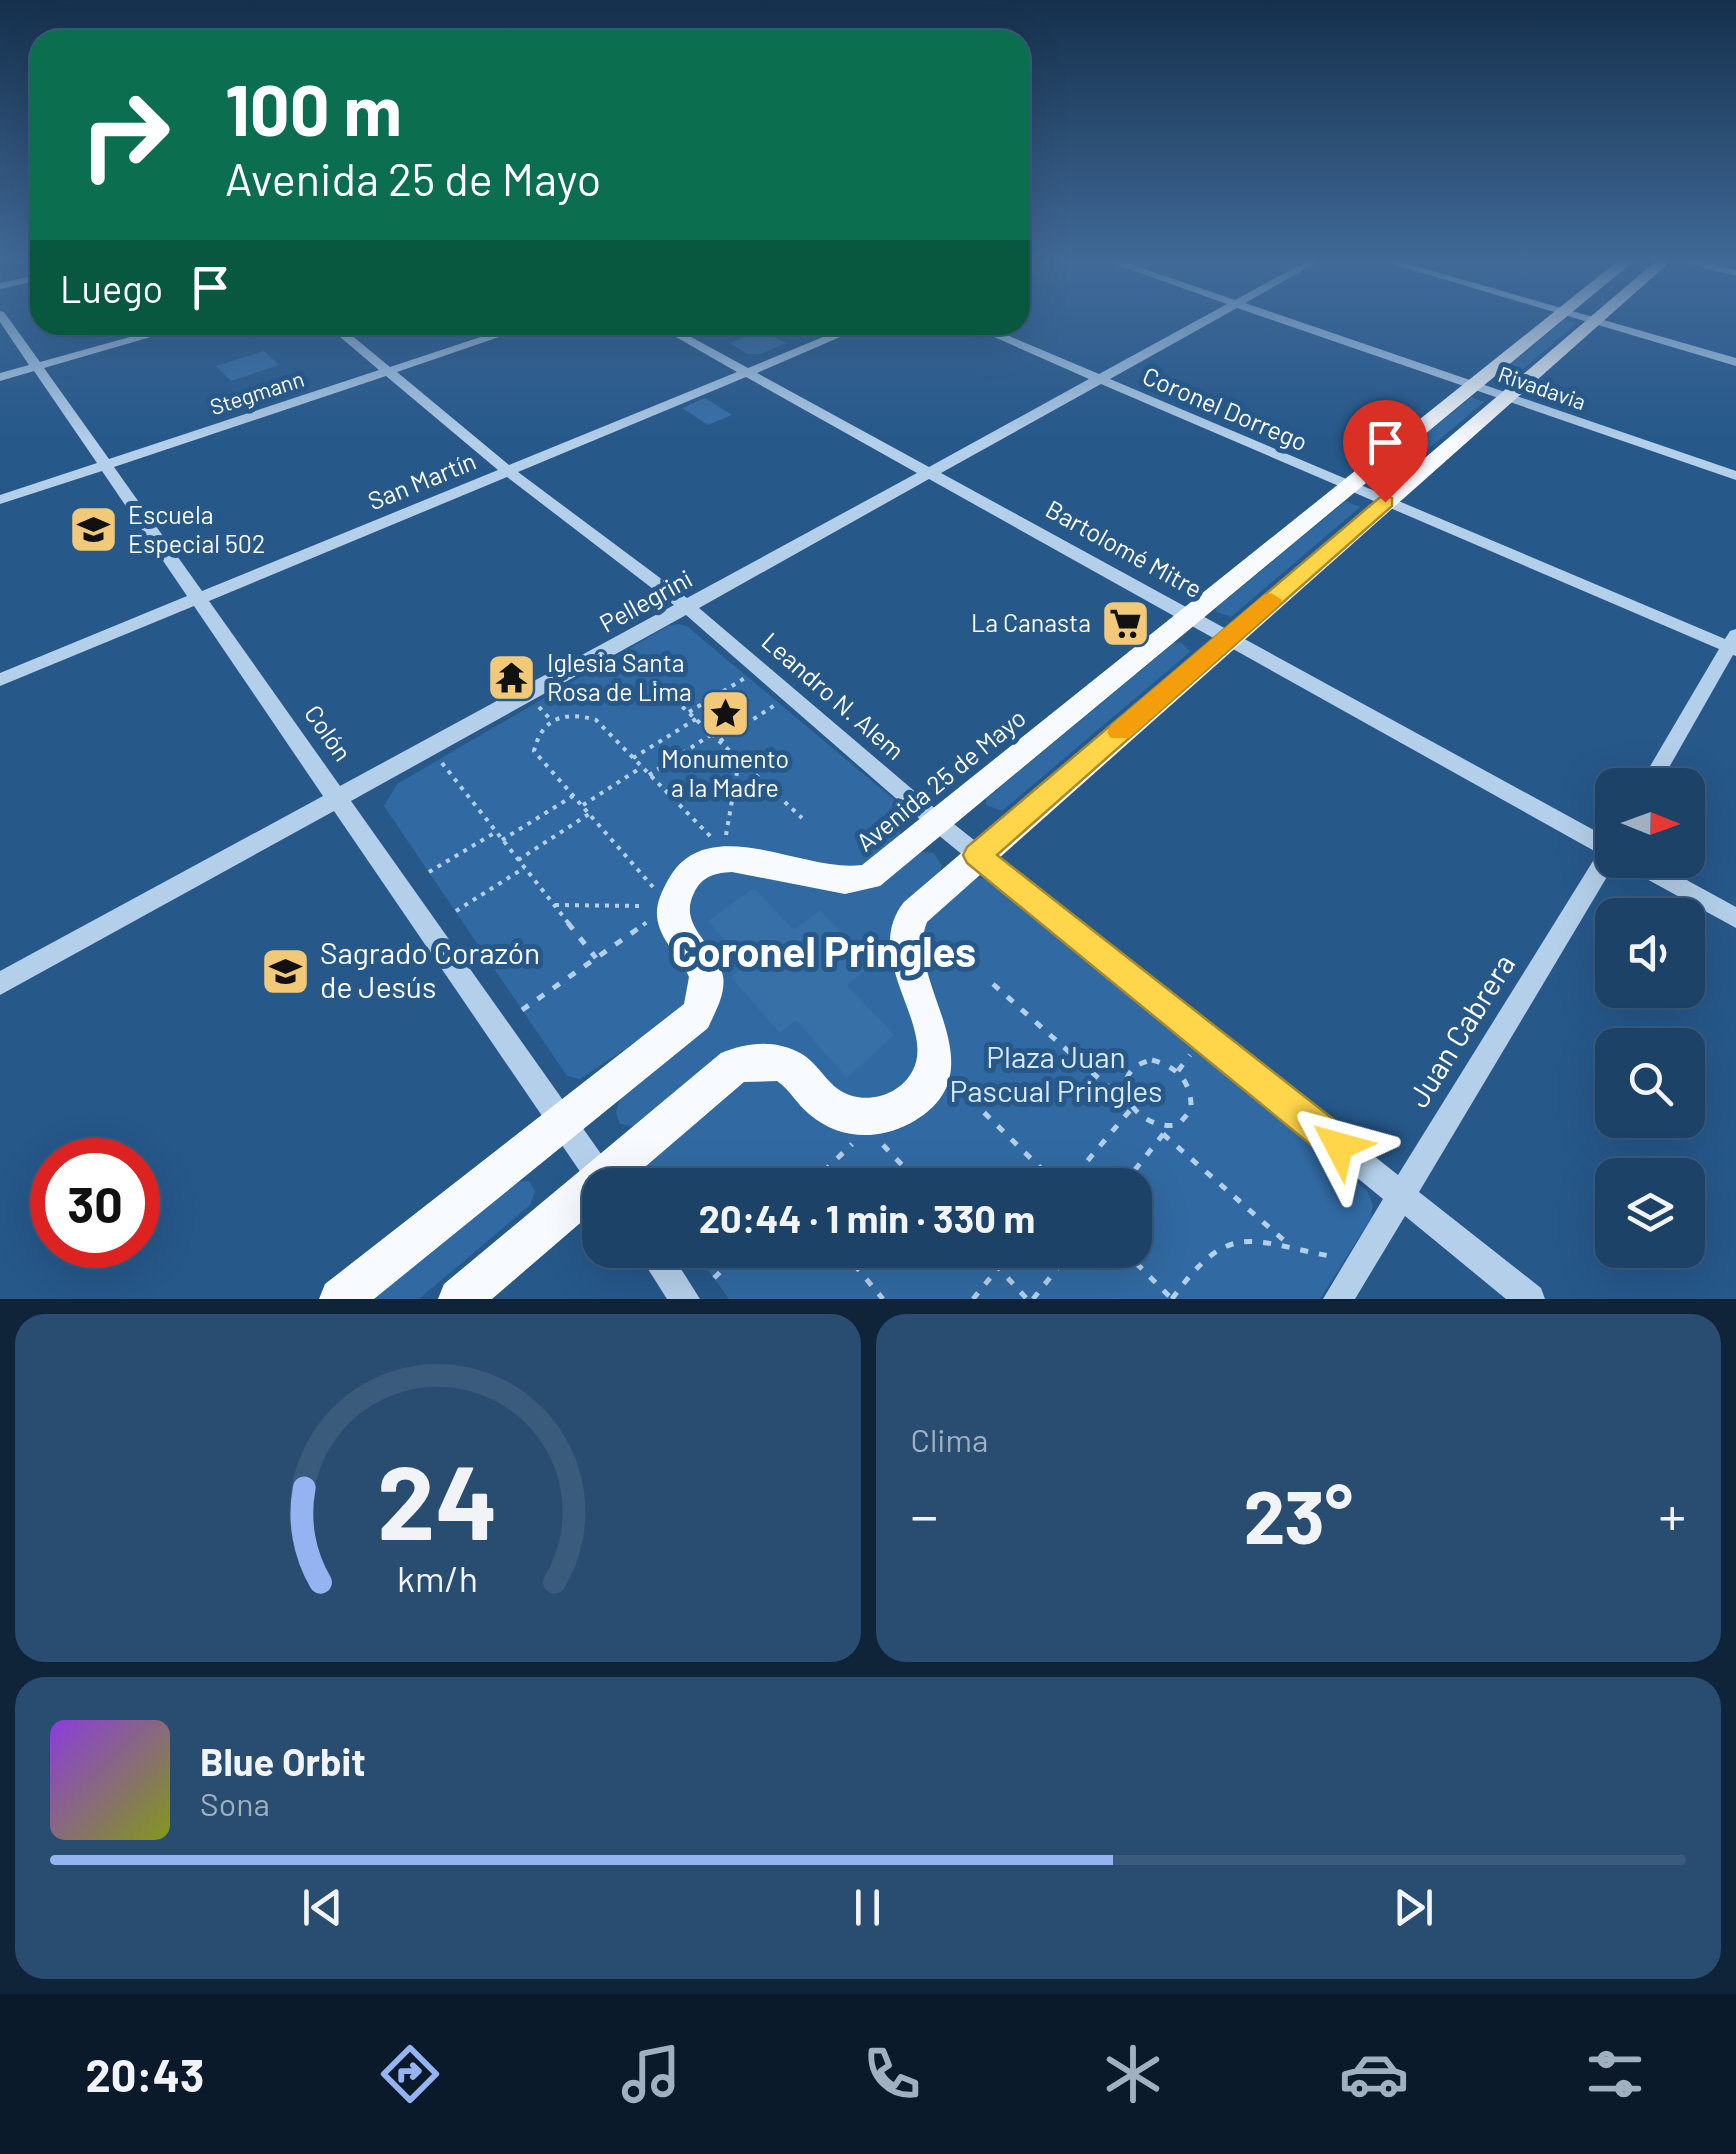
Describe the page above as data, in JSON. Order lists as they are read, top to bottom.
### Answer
{
  "streets": {
    "main road": ["Avenida 25 de Mayo"],
    "street": [
      "Rivadavia",
      "Stegmann",
      "Coronel Dorrego",
      "San Martín",
      "Bartolomé Mitre",
      "Pellegrini",
      "Leandro N. Alem",
      "Colón",
      "Juan Cabrera"
    ]
  },
  "crossings": [
    ["Rivadavia", "Avenida 25 de Mayo"],
    ["Stegmann", "Leandro N. Alem"],
    ["Stegmann", "Colón"],
    ["Coronel Dorrego", "Pellegrini"],
    ["Coronel Dorrego", "Avenida 25 de Mayo"],
    ["San Martín", "Bartolomé Mitre"],
    ["San Martín", "Leandro N. Alem"],
    ["San Martín", "Colón"],
    ["Bartolomé Mitre", "Pellegrini"],
    ["Bartolomé Mitre", "Avenida 25 de Mayo"],
    ["Pellegrini", "Leandro N. Alem"],
    ["Pellegrini", "Colón"],
    ["Leandro N. Alem", "Avenida 25 de Mayo"],
    ["Leandro N. Alem", "Juan Cabrera"],
    ["Colón", "Avenida 25 de Mayo"]
  ],
  "districts": ["Coronel Pringles"],
  "parks": ["Plaza Juan Pascual Pringles"],
  "places": {
    "school or university": ["Escuela Especial 502", "Sagrado Corazón de Jesús"],
    "supermarket": ["La Canasta"],
    "temple": ["Iglesia Santa Rosa de Lima"],
    "place": ["Monumento a la Madre"]
  },
  "north": "right",
  "page": {
    "turn": ["100 m", "Avenida 25 de Mayo"],
    "then": "Luego",
    "limit": "30",
    "trip": "20:44 · 1 min · 330 m",
    "tile": "Clima",
    "heat": ["−", "23°", "+"],
    "song": ["Blue Orbit", "Sona"],
    "tabs": "20:43",
    "gauge": ["24", "km/h"]
  }
}
